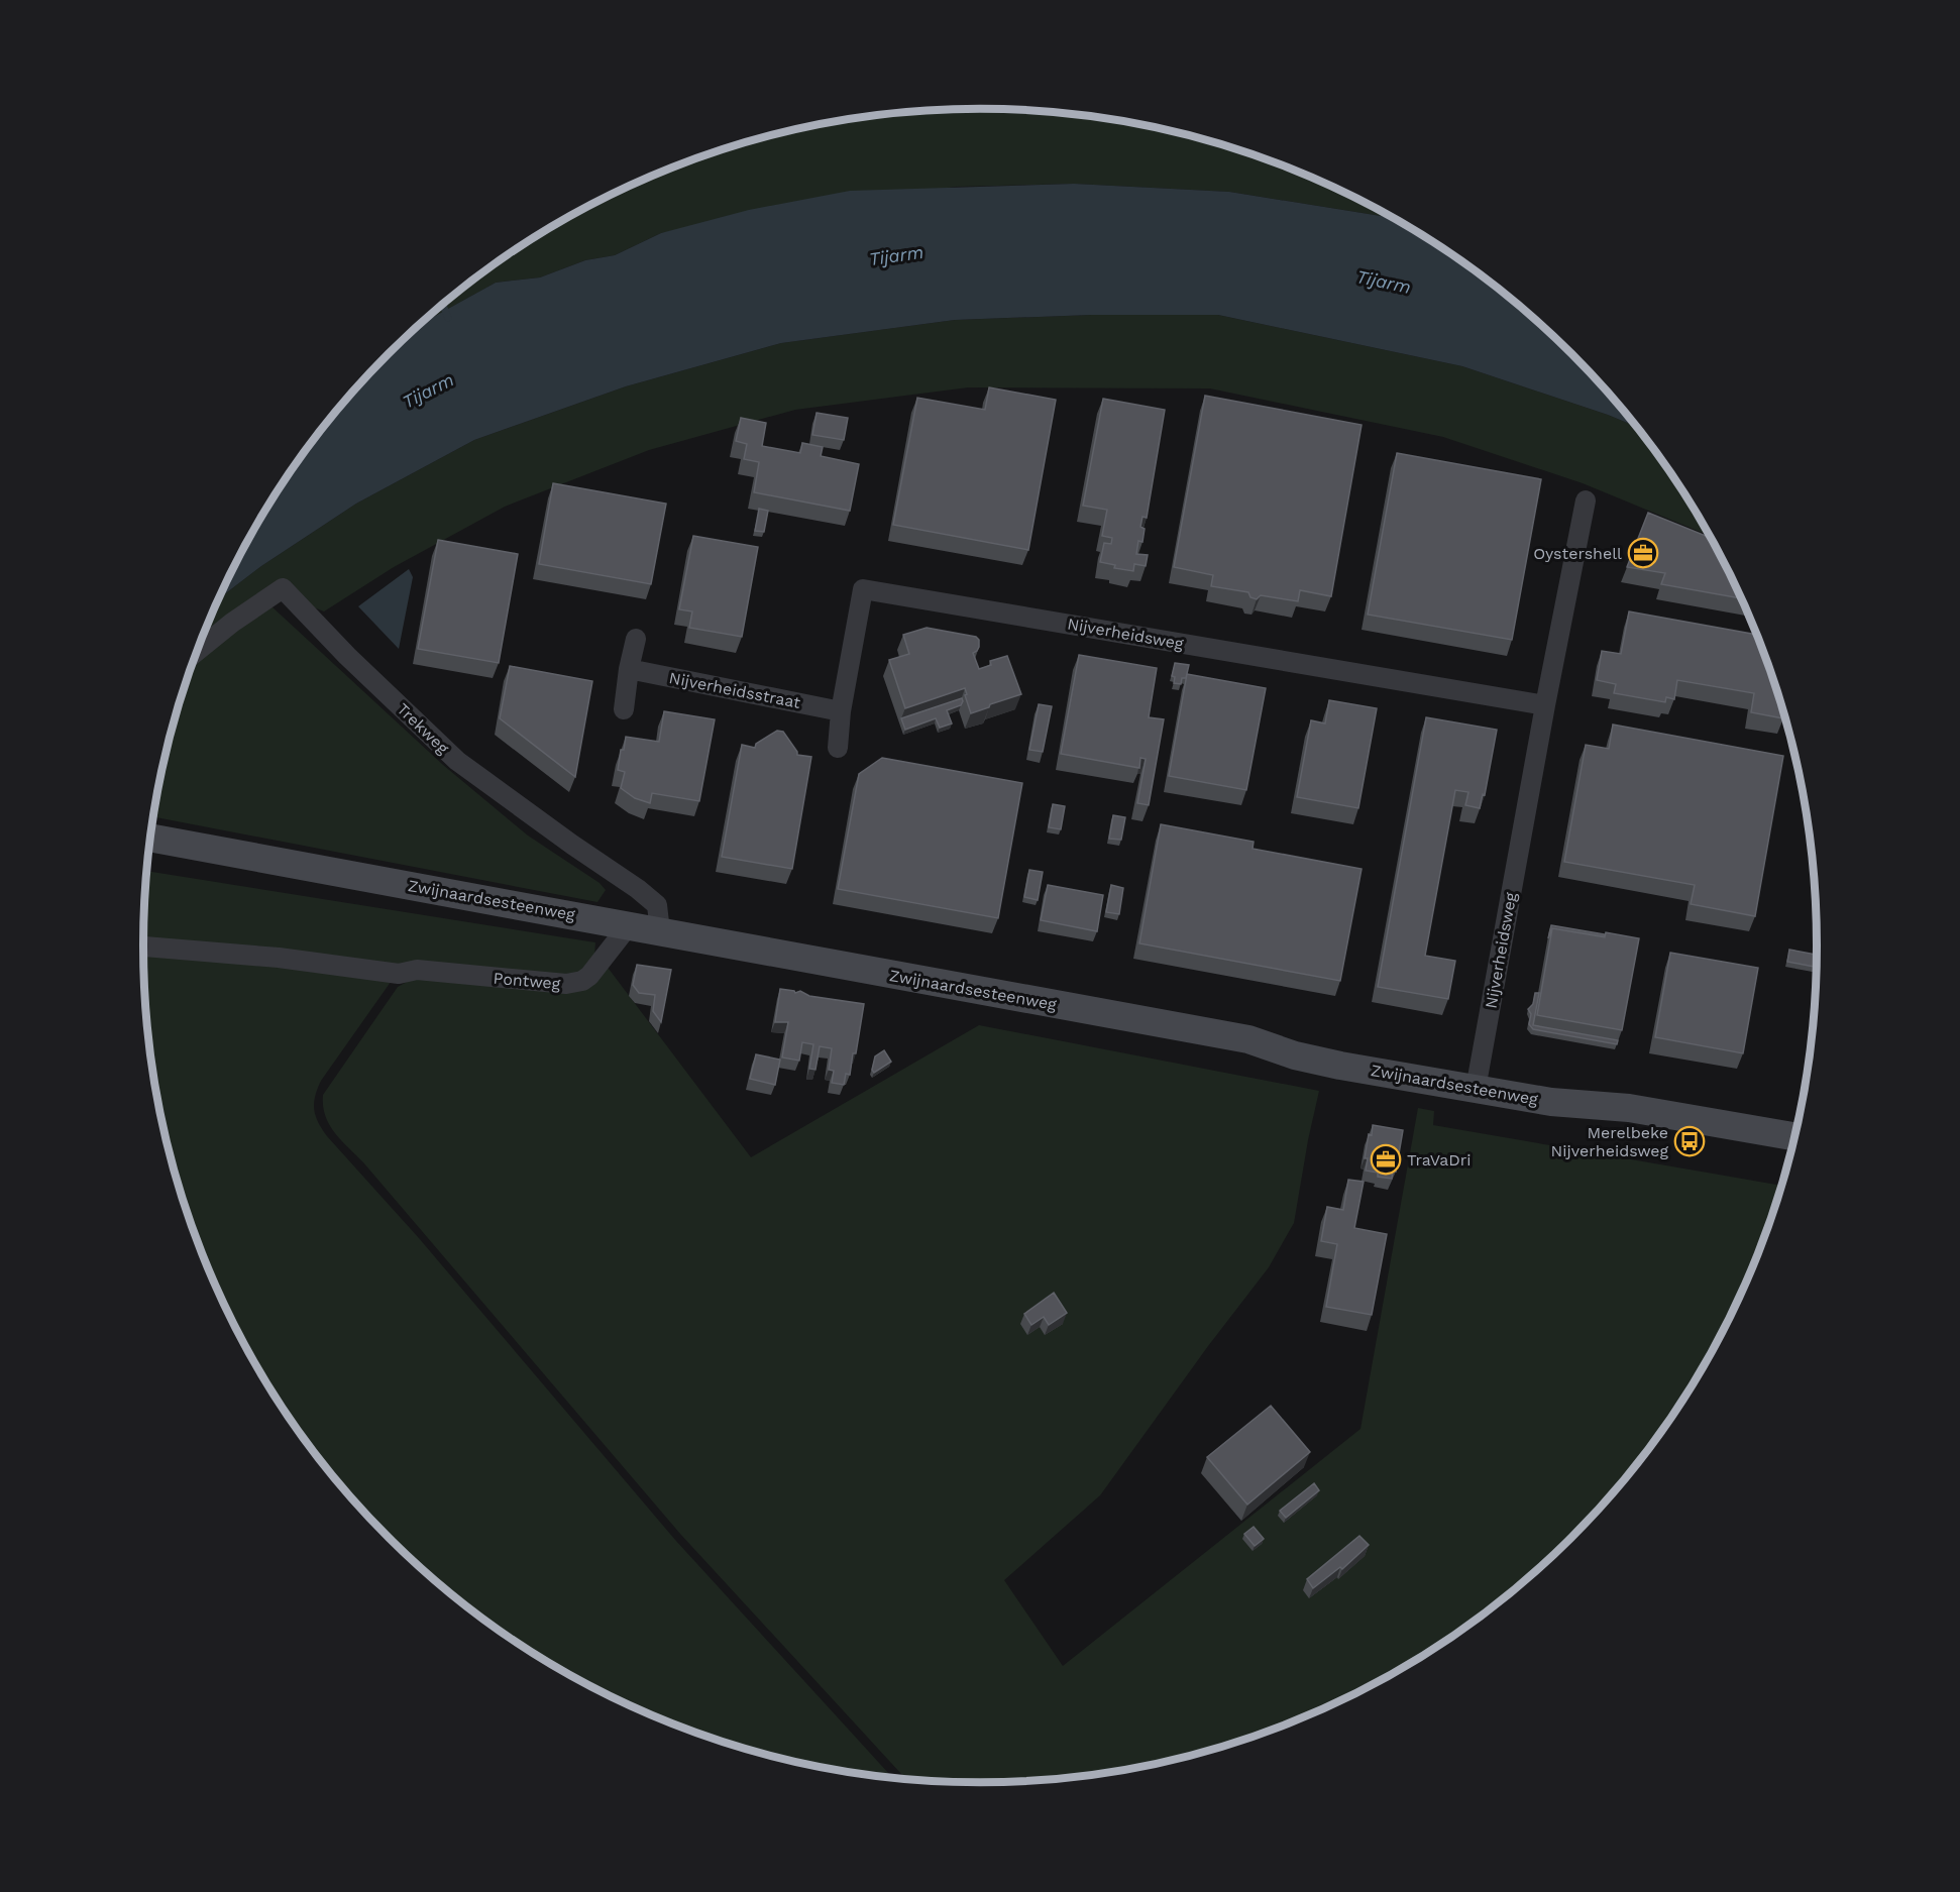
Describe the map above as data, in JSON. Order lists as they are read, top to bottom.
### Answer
{
  "streets": {
    "main road": ["Zwijnaardsesteenweg"],
    "street": [
      "Nijverheidsweg",
      "Nijverheidsstraat",
      "Trekweg",
      "Pontweg"
    ]
  },
  "crossings": [
    ["Nijverheidsweg", "Nijverheidsstraat"],
    ["Nijverheidsweg", "Zwijnaardsesteenweg"],
    ["Trekweg", "Zwijnaardsesteenweg"],
    ["Zwijnaardsesteenweg", "Pontweg"]
  ],
  "water": ["Tijarm"],
  "places": {
    "office": ["Oystershell", "TraVaDri"],
    "bus stop": ["Merelbeke Nijverheidsweg"]
  }
}
